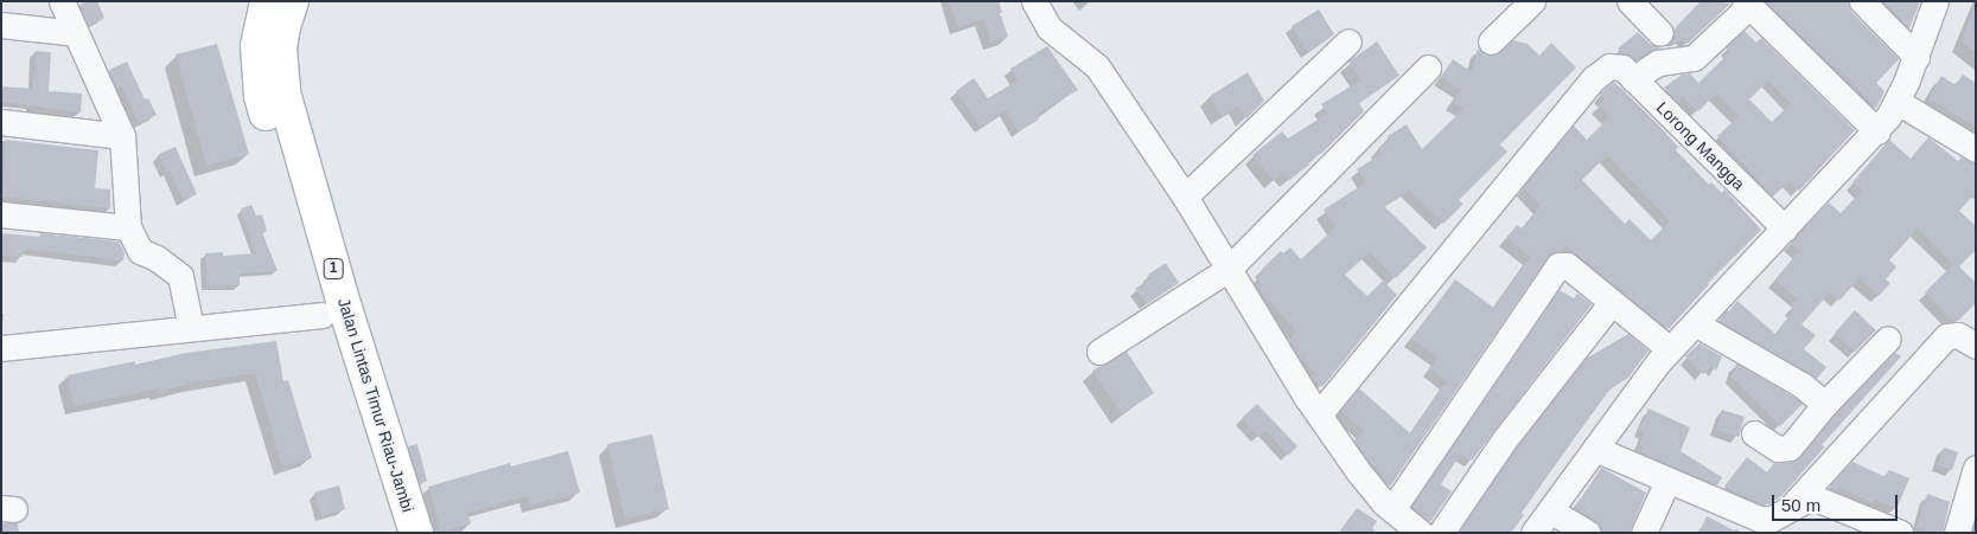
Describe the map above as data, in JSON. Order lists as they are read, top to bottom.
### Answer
{
  "streets": {
    "highway": ["1", "Jalan Lintas Timur Riau-Jambi"],
    "street": ["Lorong Mangga"]
  },
  "scale_bar": "50 m"
}
